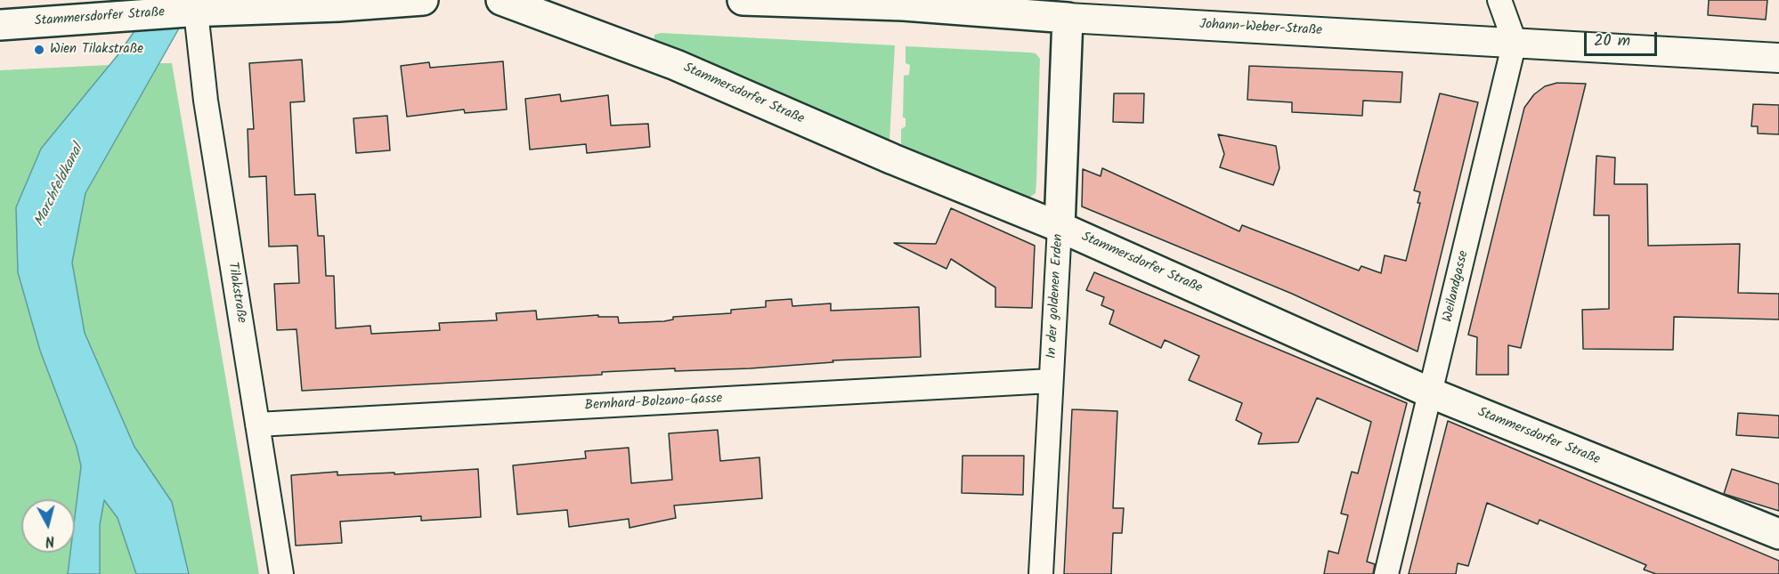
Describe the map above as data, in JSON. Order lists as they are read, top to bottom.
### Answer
{
  "streets": {
    "main road": ["Stammersdorfer Straße", "Johann-Weber-Straße", "In der goldenen Erden"],
    "street": ["Weilandgasse", "Tilakstraße", "Bernhard-Bolzano-Gasse"]
  },
  "crossings": [
    ["Stammersdorfer Straße", "Weilandgasse"],
    ["Stammersdorfer Straße", "Tilakstraße"],
    ["Stammersdorfer Straße", "In der goldenen Erden"],
    ["Johann-Weber-Straße", "Weilandgasse"],
    ["Johann-Weber-Straße", "In der goldenen Erden"],
    ["Tilakstraße", "Bernhard-Bolzano-Gasse"],
    ["In der goldenen Erden", "Bernhard-Bolzano-Gasse"]
  ],
  "water": ["Marchfeldkanal"],
  "places": ["Wien Tilakstraße"],
  "scale_bar": "20 m",
  "north": "bottom"
}
